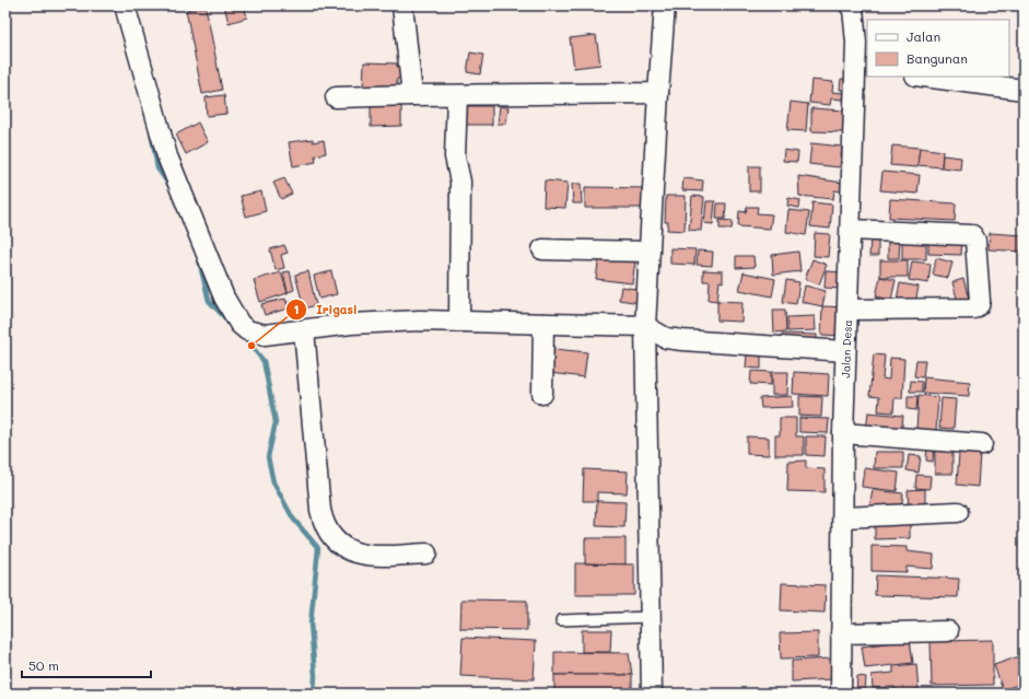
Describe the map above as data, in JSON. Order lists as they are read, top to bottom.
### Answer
{
  "streets": {
    "street": ["Jalan Desa"]
  },
  "places": ["Irigasi"],
  "legend": ["Jalan", "Bangunan"],
  "scale_bar": "50 m"
}
